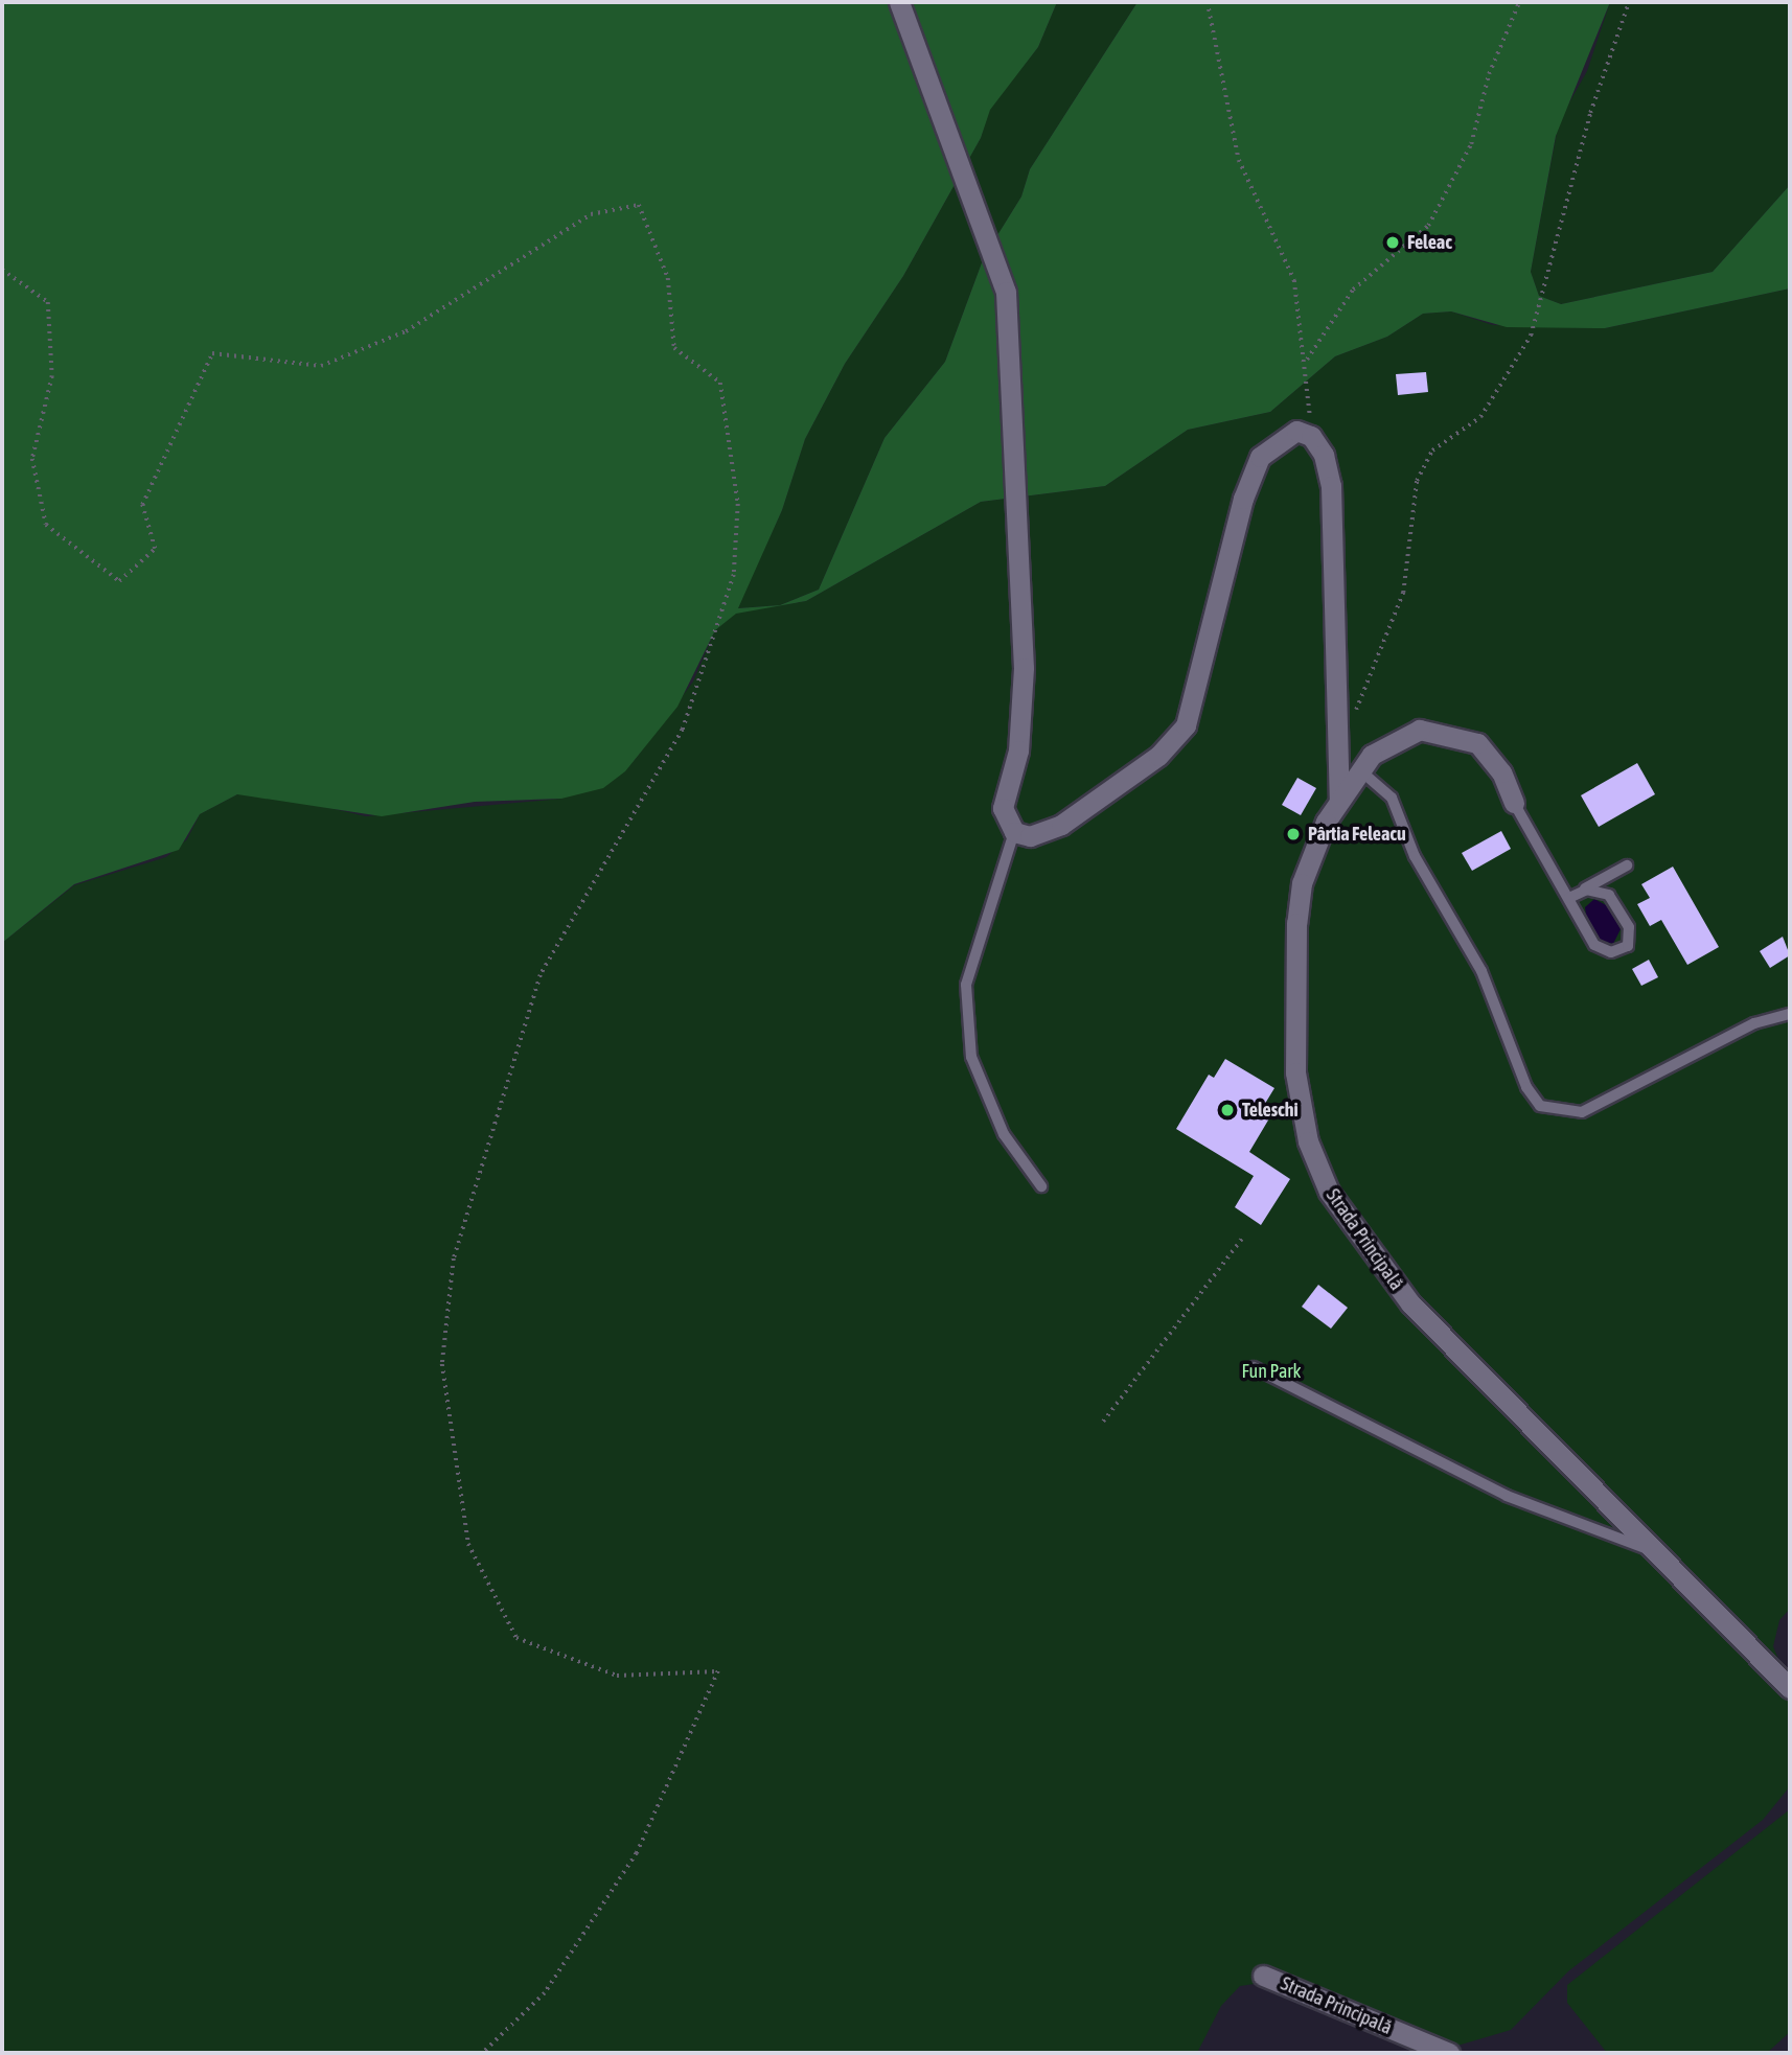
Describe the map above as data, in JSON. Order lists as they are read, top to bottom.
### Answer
{
  "streets": {
    "street": ["Strada Principală"]
  },
  "parks": ["Fun Park"],
  "places": ["Feleac", "Pârtia Feleacu", "Teleschi"]
}
